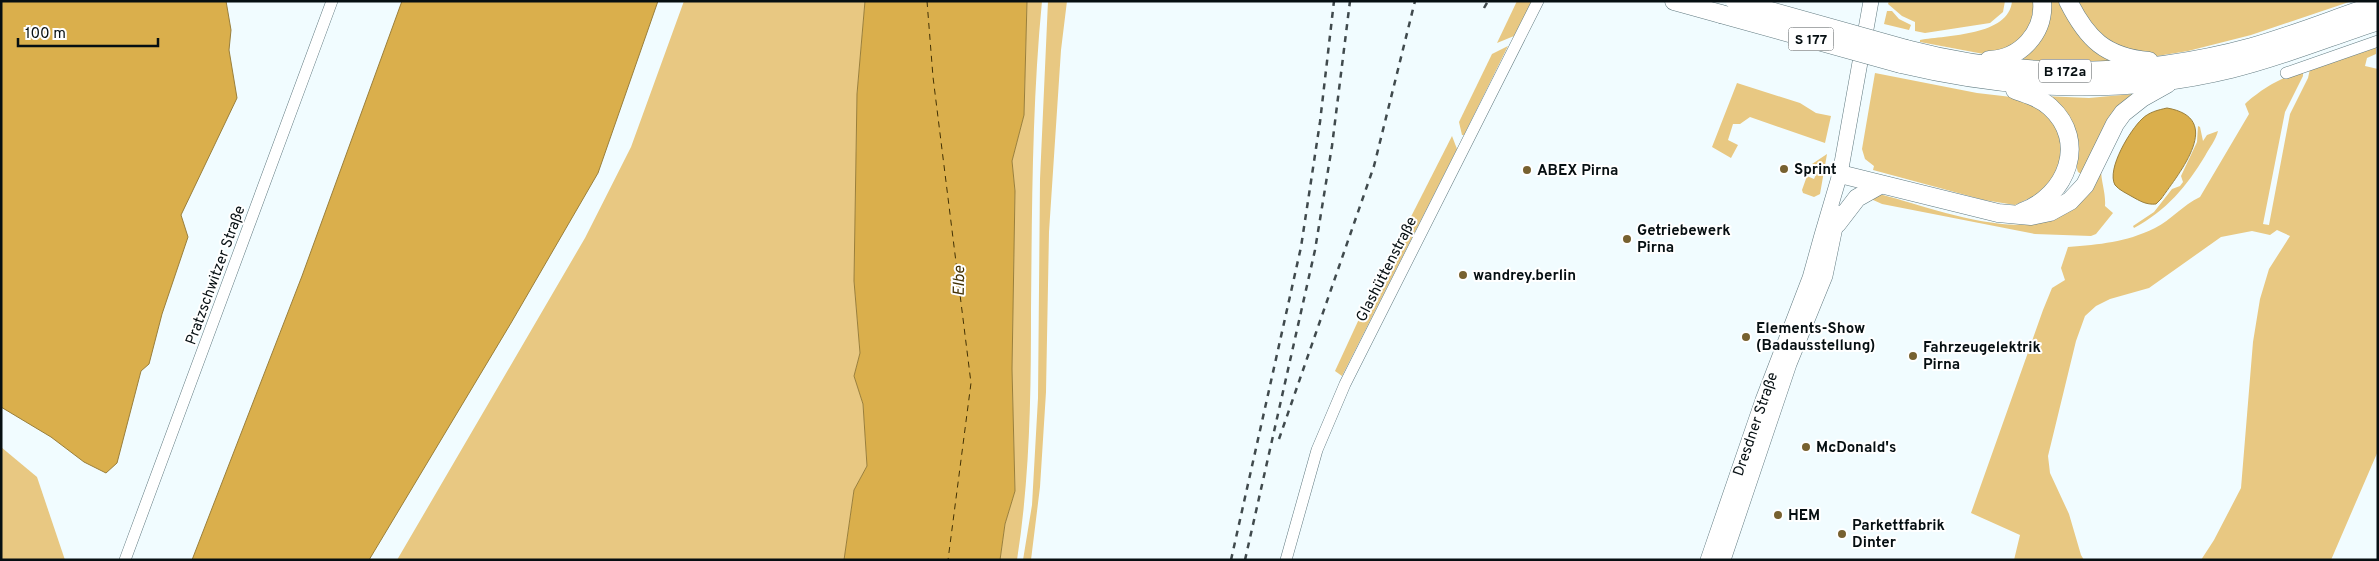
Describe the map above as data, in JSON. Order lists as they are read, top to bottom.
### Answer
{
  "streets": {
    "highway": ["S 177", "B 172a"],
    "main road": ["Dresdner Straße"],
    "street": ["Glashüttenstraße", "Pratzschwitzer Straße"]
  },
  "crossings": [
    ["S 177", "B 172a"]
  ],
  "water": ["Elbe"],
  "places": [
    "Sprint",
    "ABEX Pirna",
    "Getriebewerk Pirna",
    "wandrey.berlin",
    "Elements-Show (Badausstellung)",
    "Fahrzeugelektrik Pirna",
    "McDonald's",
    "HEM",
    "Parkettfabrik Dinter"
  ],
  "scale_bar": "100 m"
}
